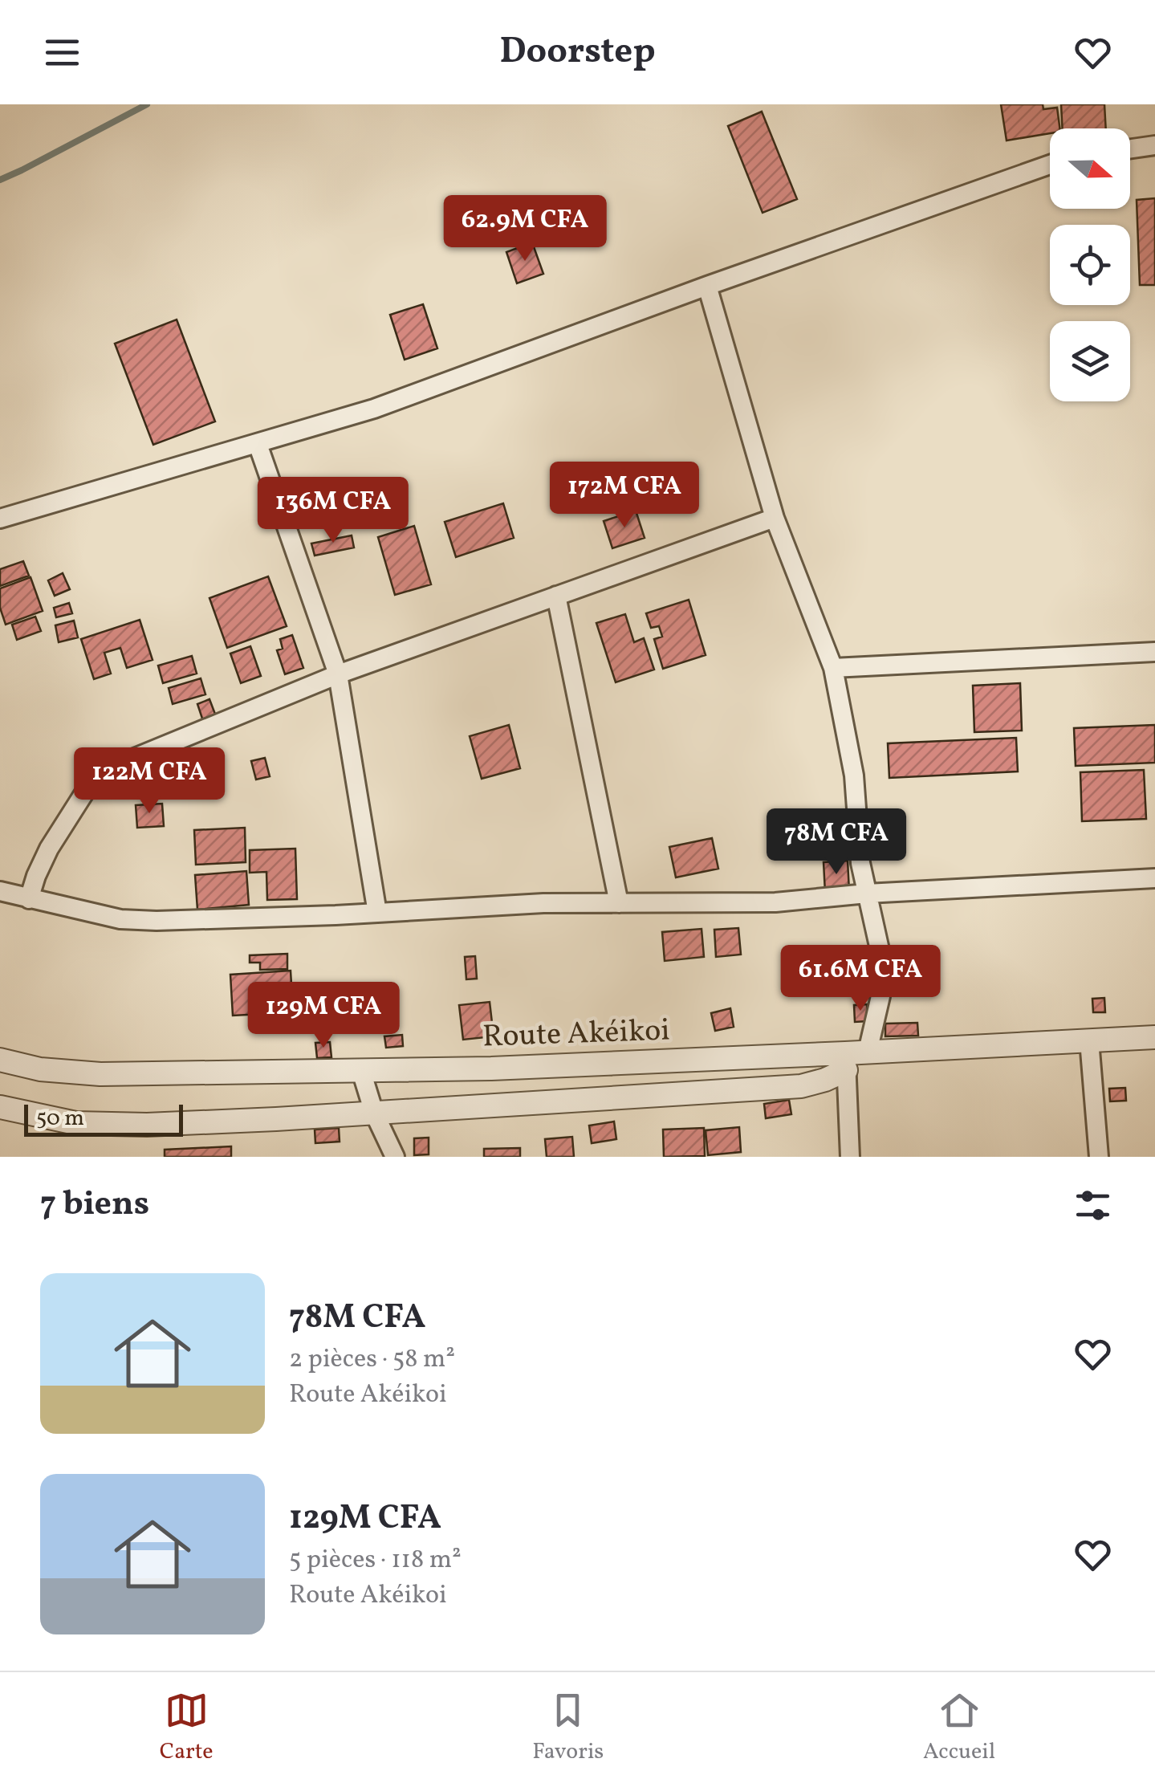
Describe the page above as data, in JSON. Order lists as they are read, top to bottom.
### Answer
{
  "streets": {
    "street": ["Route Akéikoi"]
  },
  "scale_bar": "50 m",
  "north": "right",
  "page": {
    "header": "Doorstep",
    "price": [
      "62.9M CFA",
      "172M CFA",
      "136M CFA",
      "122M CFA",
      "78M CFA",
      "61.6M CFA",
      "129M CFA"
    ],
    "scale": "50 m",
    "heading": "7 biens",
    "list": [
      {
        "name": "78M CFA",
        "note": "2 pièces · 58 m² · Route Akéikoi"
      },
      {
        "name": "129M CFA",
        "note": "5 pièces · 118 m² · Route Akéikoi"
      }
    ],
    "tabs": ["Carte", "Favoris", "Accueil"]
  }
}
